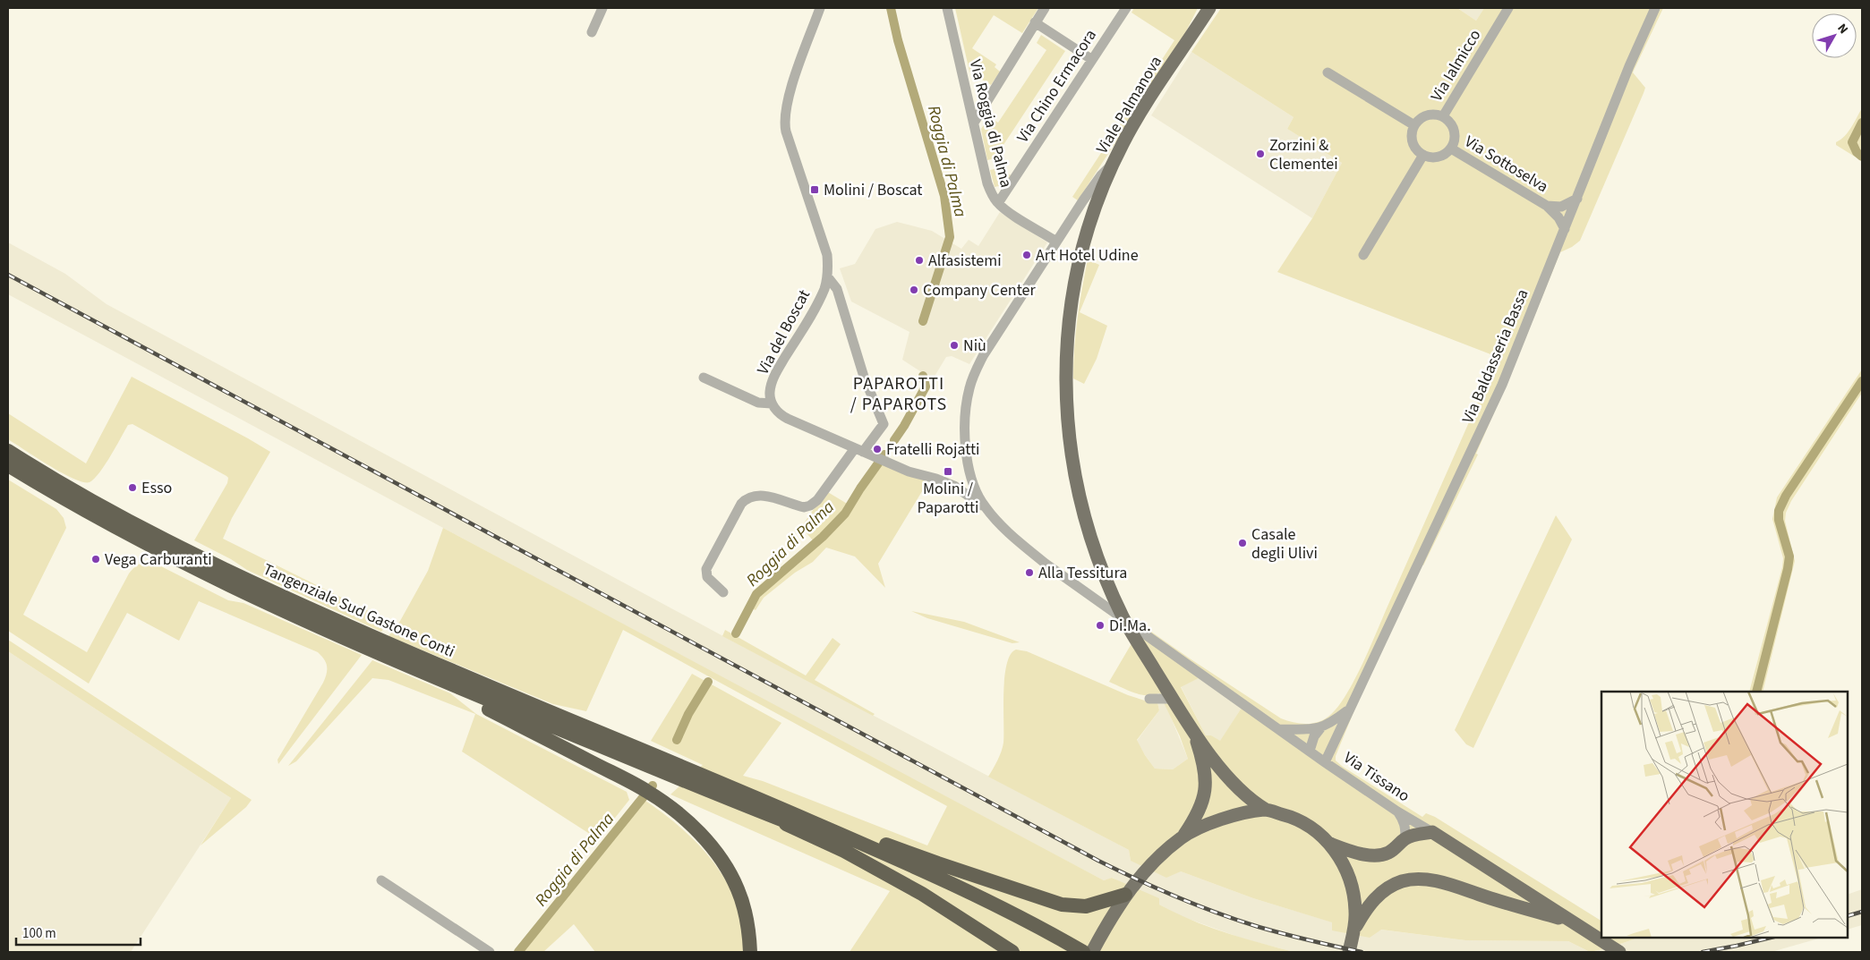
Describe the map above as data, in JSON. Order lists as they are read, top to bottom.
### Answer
{
  "streets": {
    "highway": ["Tangenziale Sud Gastone Conti"],
    "main road": ["Viale Palmanova", "Via Tissano"],
    "street": [
      "Via Ialmicco",
      "Via Chino Ermacora",
      "Via Roggia di Palma",
      "Via Sottoselva",
      "Via del Boscat",
      "Via Baldasseria Bassa"
    ]
  },
  "crossings": [
    ["Via Ialmicco", "Via Sottoselva"],
    ["Via Chino Ermacora", "Via Roggia di Palma"],
    ["Viale Palmanova", "Via Tissano"],
    ["Via Sottoselva", "Via Baldasseria Bassa"],
    ["Via Baldasseria Bassa", "Via Tissano"]
  ],
  "districts": ["PAPAROTTI / PAPAROTS"],
  "water": ["Roggia di Palma"],
  "places": {
    "other": [
      "Zorzini & Clementei",
      "Art Hotel Udine",
      "Alfasistemi",
      "Company Center",
      "Niù",
      "Fratelli Rojatti",
      "Esso",
      "Casale degli Ulivi",
      "Vega Carburanti",
      "Alla Tessitura",
      "Di.Ma."
    ],
    "transit": ["Molini / Boscat", "Molini / Paparotti"]
  },
  "scale_bar": "100 m",
  "north": "top right"
}
